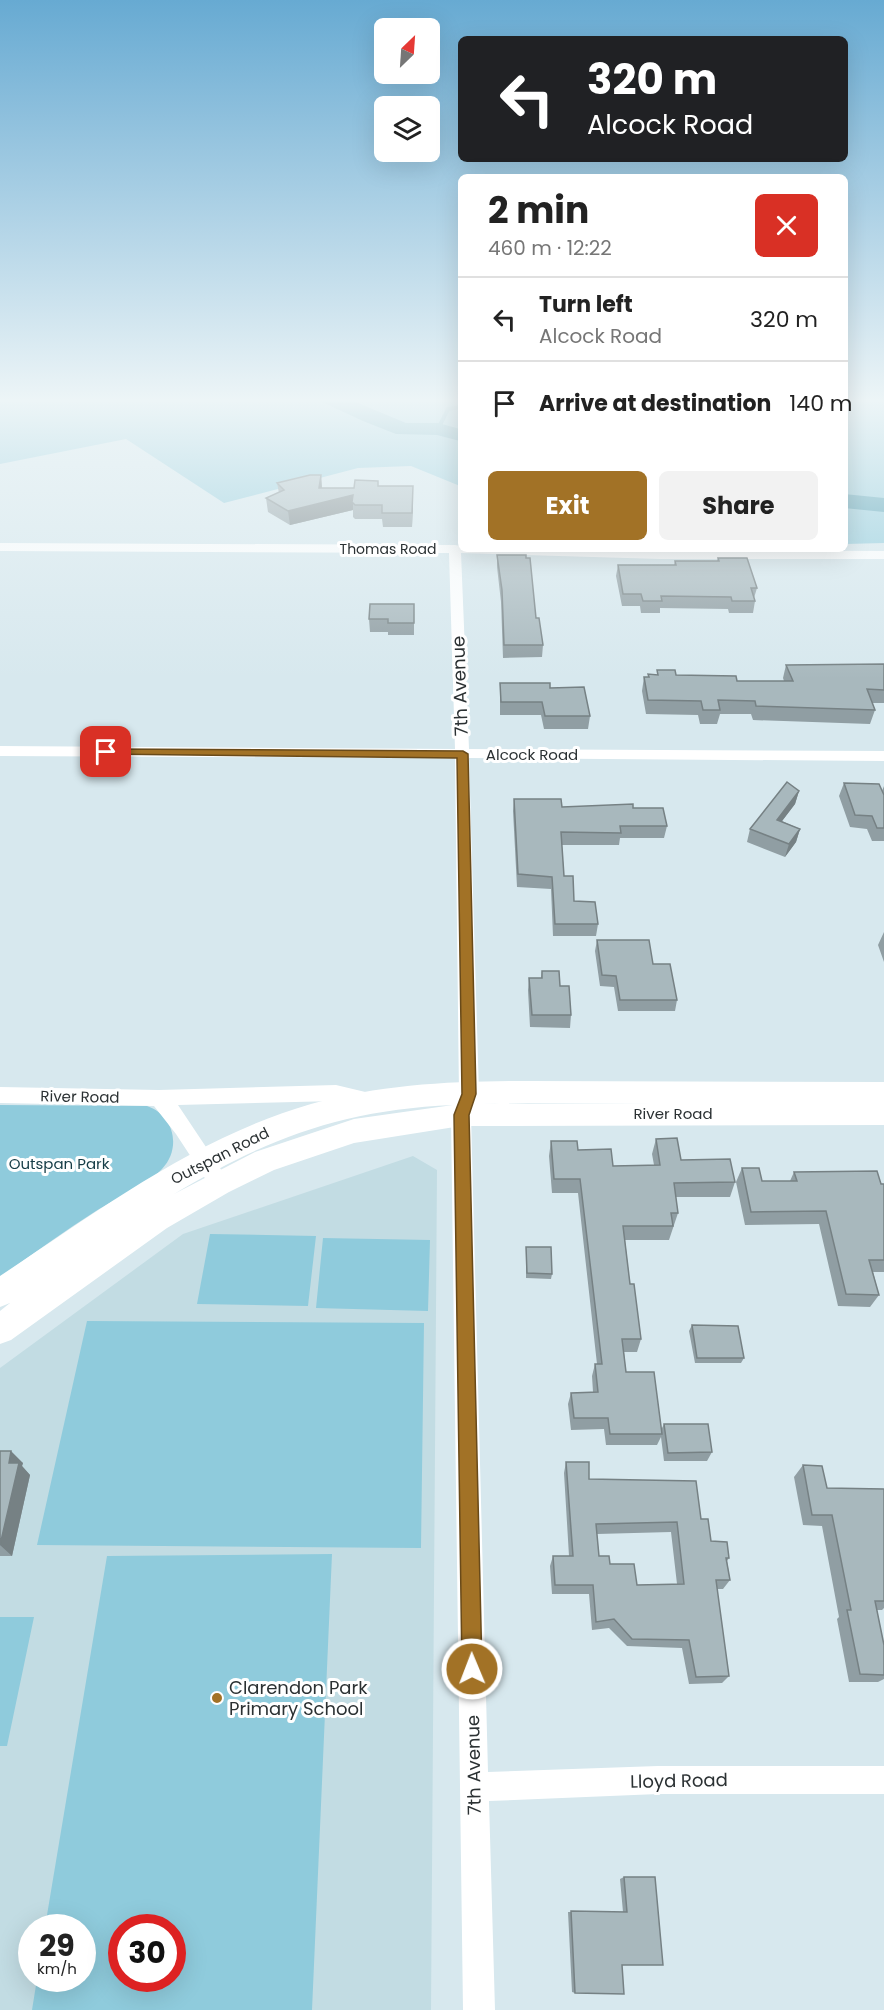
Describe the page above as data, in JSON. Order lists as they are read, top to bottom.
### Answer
{
  "streets": {
    "main road": ["River Road", "Outspan Road"],
    "street": [
      "Thomas Road",
      "7th Avenue",
      "Alcock Road",
      "Lloyd Road"
    ]
  },
  "crossings": [
    ["Thomas Road", "7th Avenue"],
    ["7th Avenue", "Alcock Road"],
    ["7th Avenue", "River Road"],
    ["7th Avenue", "Outspan Road"],
    ["7th Avenue", "Lloyd Road"],
    ["River Road", "Outspan Road"]
  ],
  "parks": ["Outspan Park"],
  "places": ["Clarendon Park Primary School"],
  "north": "top right",
  "page": {
    "turn": ["320 m", "Alcock Road"],
    "heading": ["2 min", "460 m · 12:22"],
    "list": [
      {
        "name": "Turn left",
        "note": "Alcock Road",
        "value": "320 m"
      },
      {
        "name": "Arrive at destination",
        "value": "140 m"
      }
    ],
    "buttons": ["Exit", "Share"],
    "speed": "29 km/h",
    "limit": "30"
  }
}
